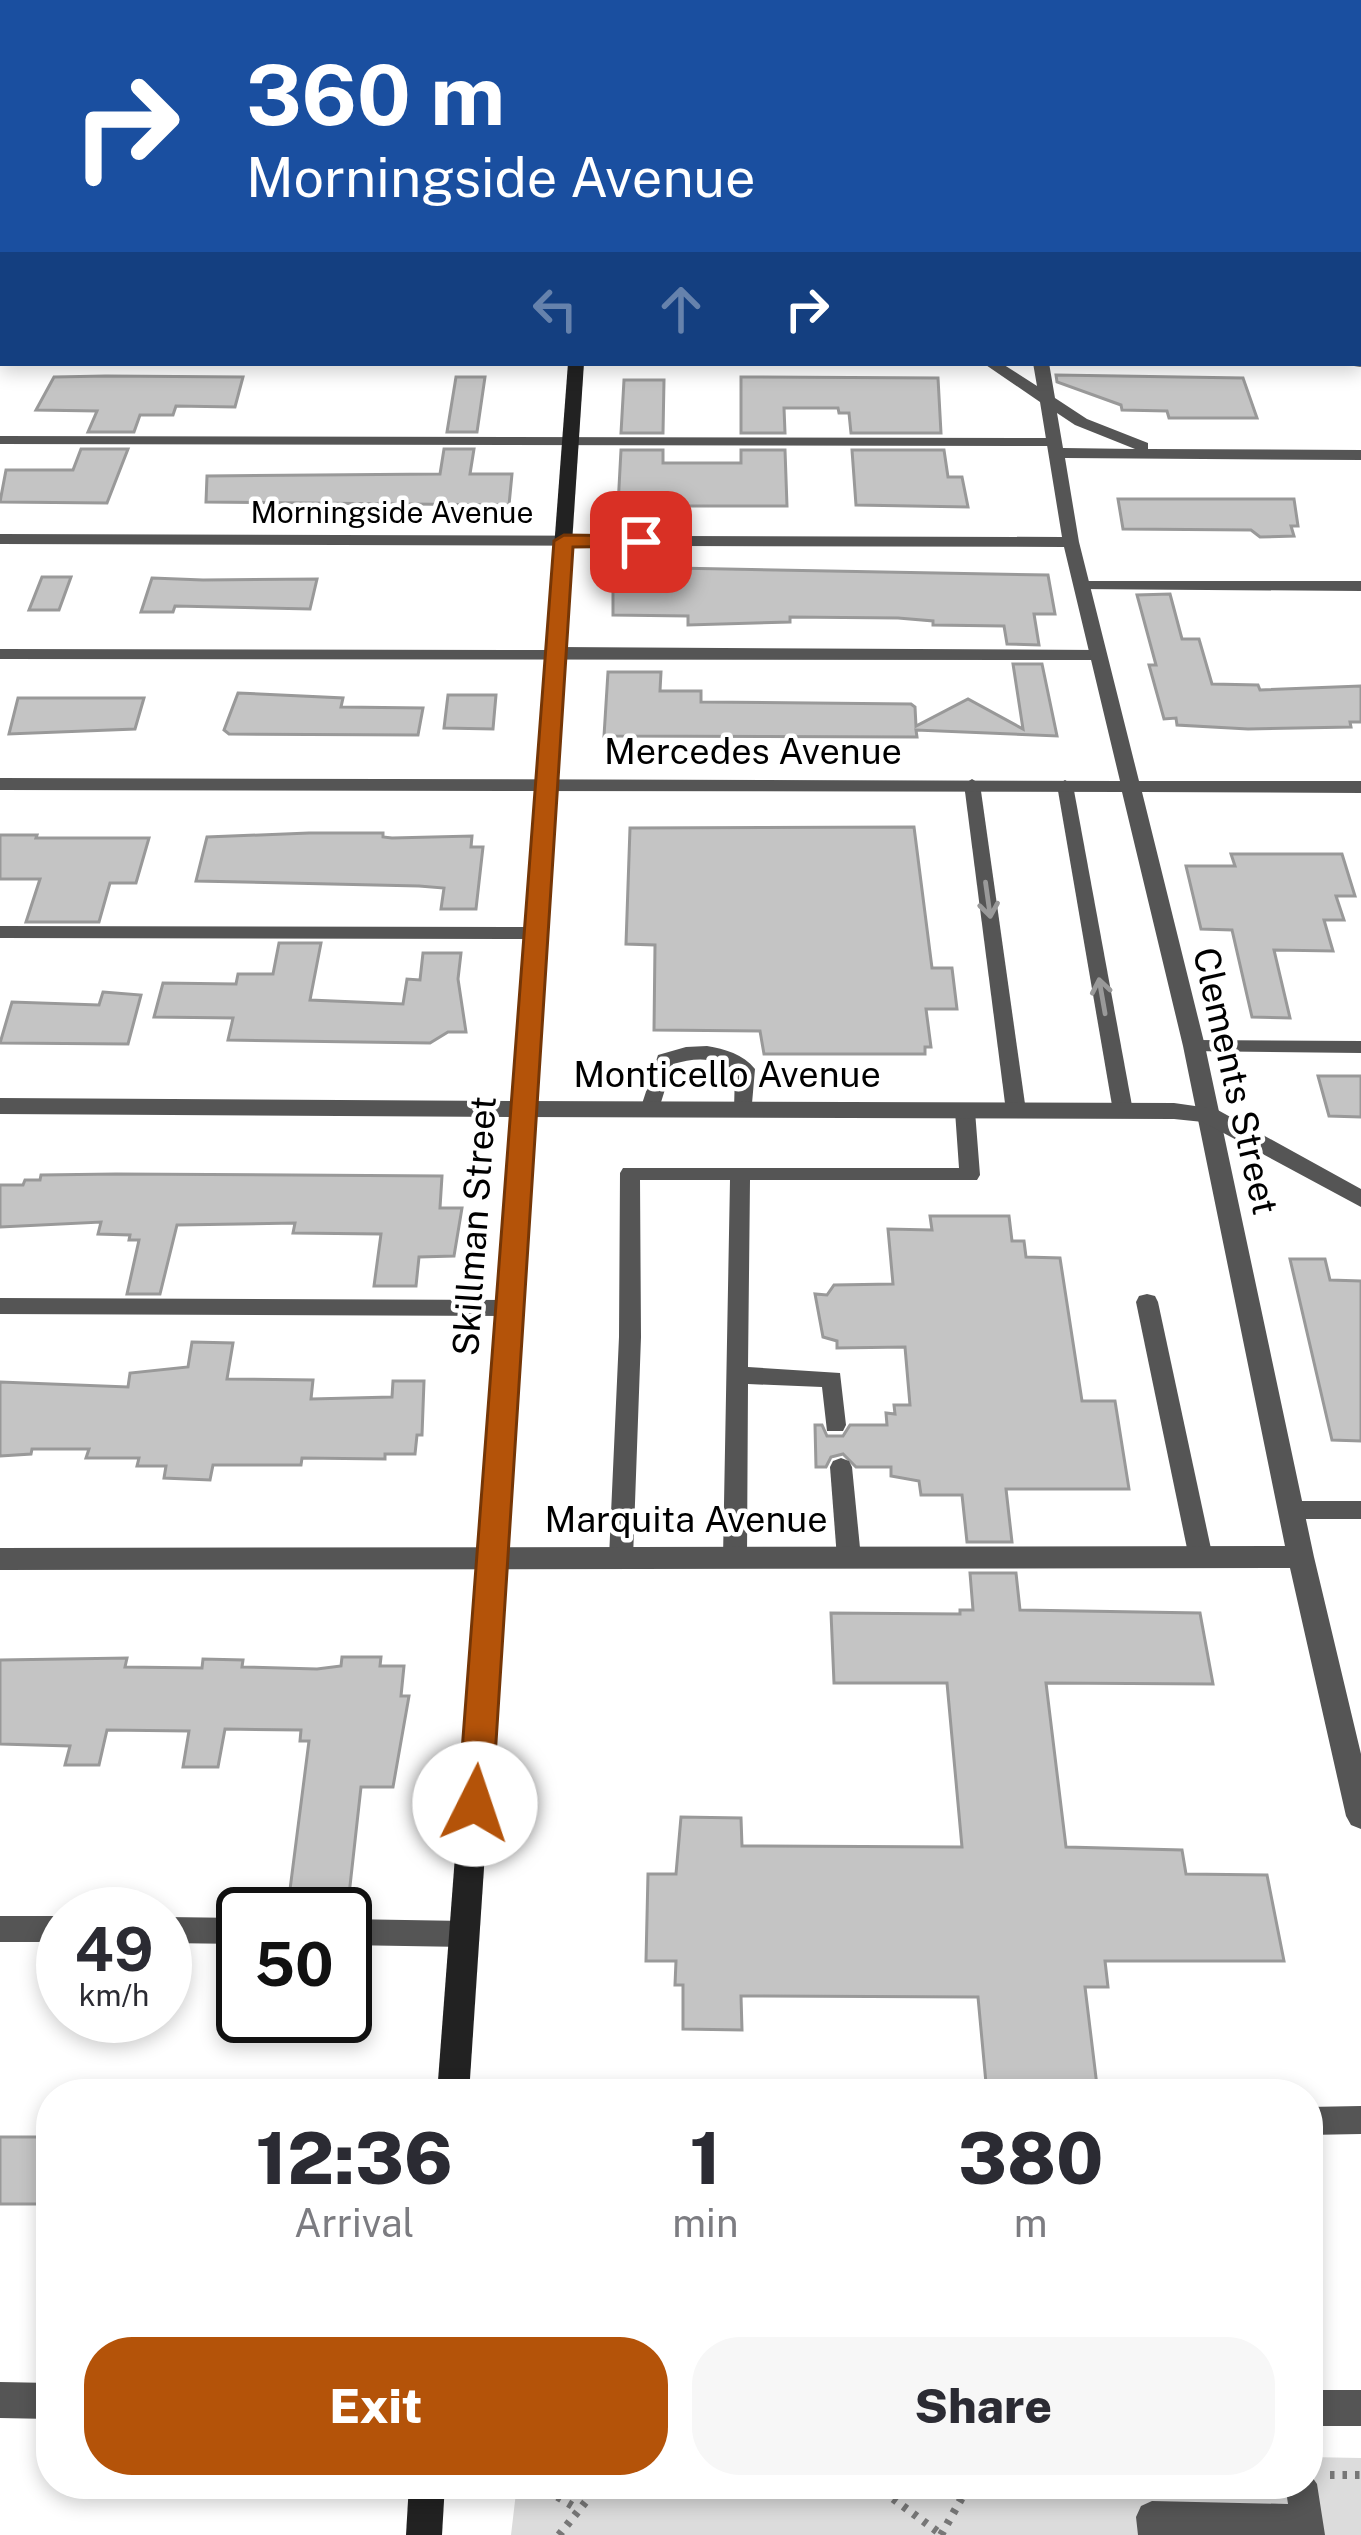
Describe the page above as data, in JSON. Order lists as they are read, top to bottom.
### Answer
{
  "streets": {
    "main road": ["Skillman Street"],
    "street": [
      "Morningside Avenue",
      "Mercedes Avenue",
      "Monticello Avenue",
      "Clements Street",
      "Marquita Avenue"
    ]
  },
  "crossings": [
    ["Morningside Avenue", "Clements Street"],
    ["Morningside Avenue", "Skillman Street"],
    ["Mercedes Avenue", "Clements Street"],
    ["Mercedes Avenue", "Skillman Street"],
    ["Monticello Avenue", "Clements Street"],
    ["Monticello Avenue", "Skillman Street"],
    ["Clements Street", "Marquita Avenue"],
    ["Skillman Street", "Marquita Avenue"]
  ],
  "page": {
    "turn": ["360 m", "Morningside Avenue"],
    "speed": "49 km/h",
    "limit": "50",
    "eta": [
      "12:36",
      "Arrival",
      "1",
      "min",
      "380",
      "m"
    ],
    "buttons": ["Exit", "Share"]
  }
}
